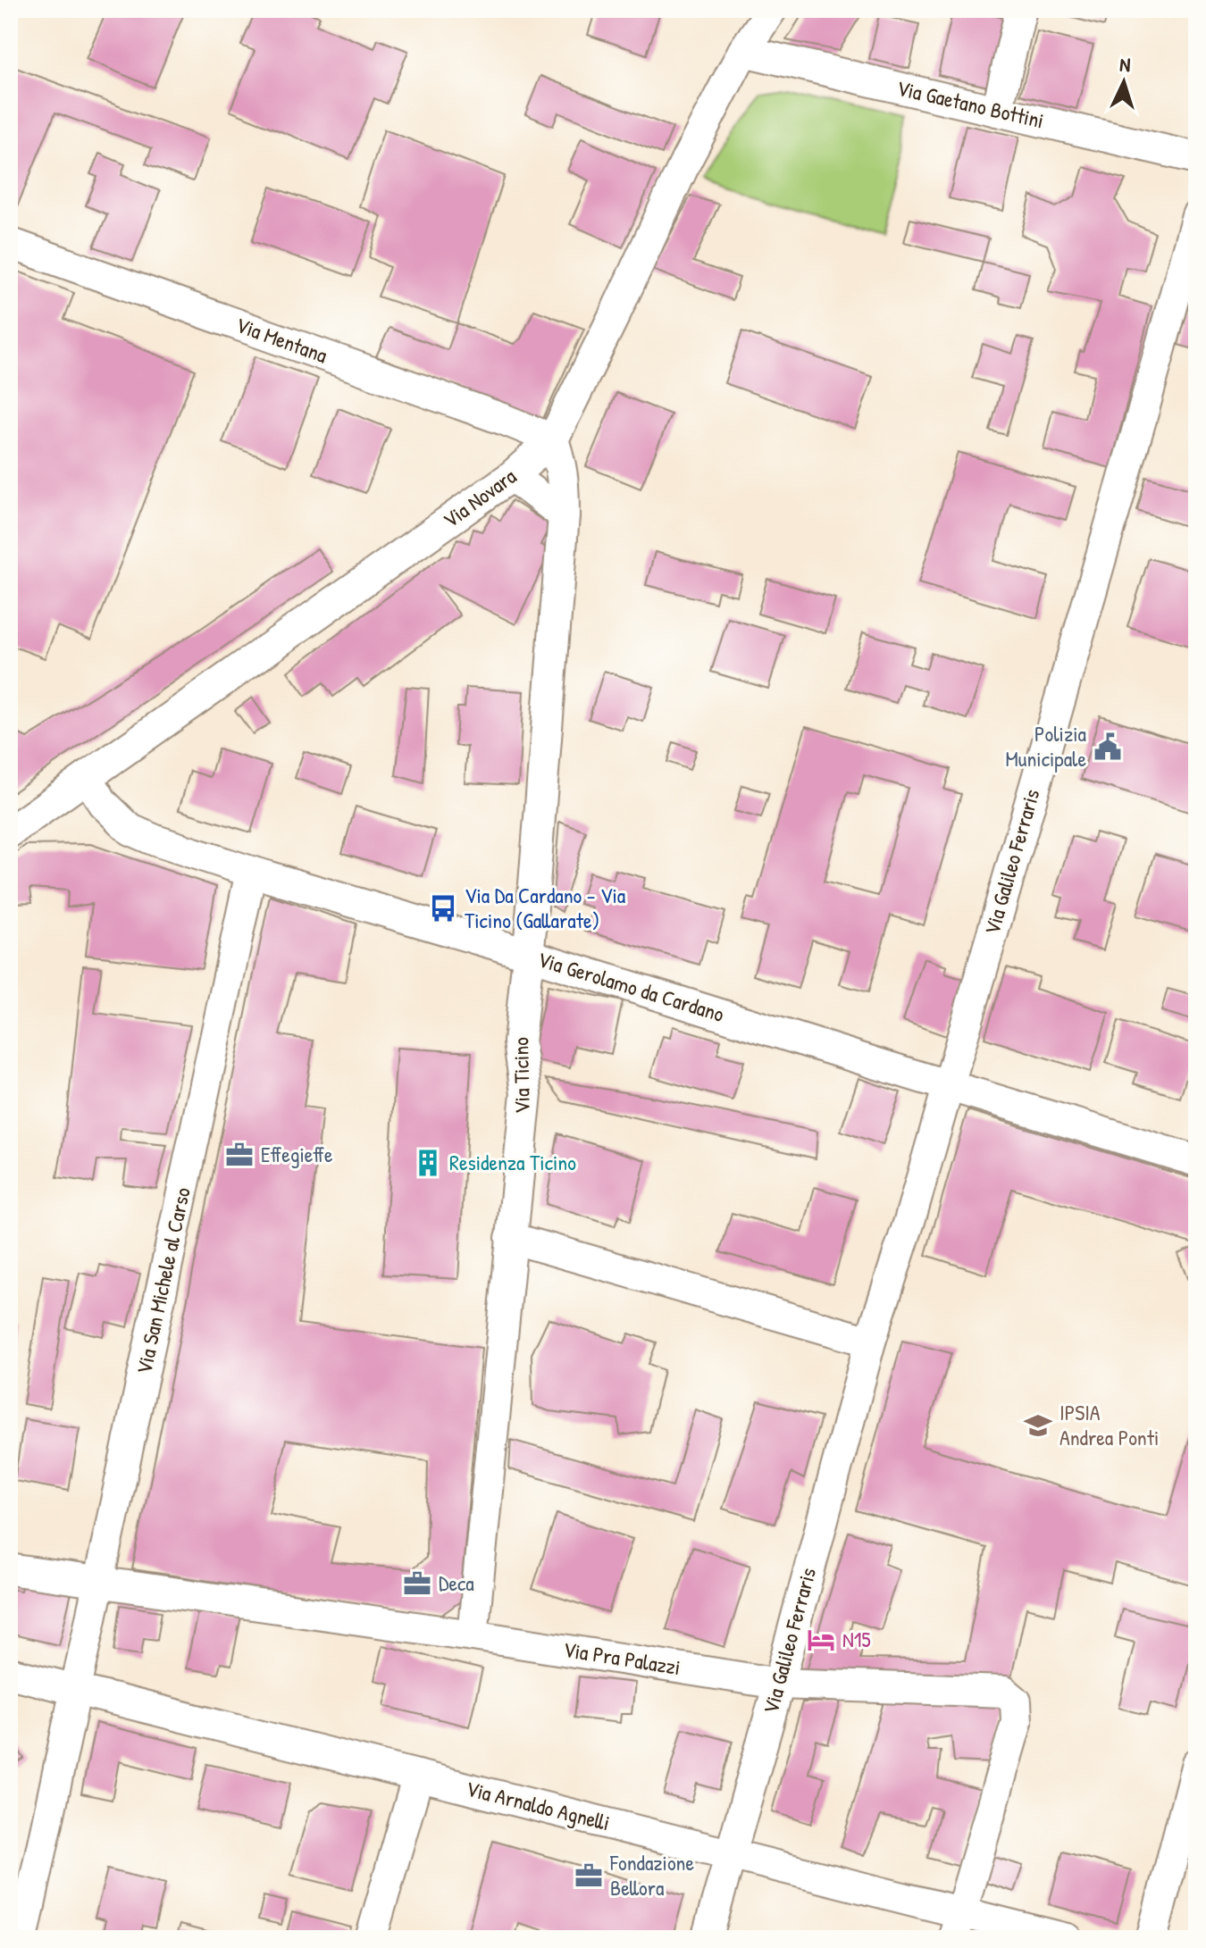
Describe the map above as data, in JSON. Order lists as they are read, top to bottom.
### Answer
{
  "streets": {
    "street": [
      "Via Gaetano Bottini",
      "Via Mentana",
      "Via Novara",
      "Via Galileo Ferraris",
      "Via Gerolamo da Cardano",
      "Via Ticino",
      "Via San Michele al Carso",
      "Via Pra Palazzi",
      "Via Arnaldo Agnelli"
    ]
  },
  "crossings": [
    ["Via Gaetano Bottini", "Via Novara"],
    ["Via Mentana", "Via Novara"],
    ["Via Mentana", "Via Ticino"],
    ["Via Novara", "Via Gerolamo da Cardano"],
    ["Via Novara", "Via Ticino"],
    ["Via Galileo Ferraris", "Via Gerolamo da Cardano"],
    ["Via Galileo Ferraris", "Via Pra Palazzi"],
    ["Via Galileo Ferraris", "Via Arnaldo Agnelli"],
    ["Via Gerolamo da Cardano", "Via Ticino"],
    ["Via Gerolamo da Cardano", "Via San Michele al Carso"],
    ["Via Ticino", "Via Pra Palazzi"],
    ["Via San Michele al Carso", "Via Pra Palazzi"],
    ["Via San Michele al Carso", "Via Arnaldo Agnelli"],
    ["Via Pra Palazzi", "Via Arnaldo Agnelli"]
  ],
  "places": {
    "public building": ["Polizia Municipale"],
    "bus stop": ["Via Da Cardano - Via Ticino (Gallarate)"],
    "office": ["Effegieffe", "Deca", "Fondazione Bellora"],
    "building": ["Residenza Ticino"],
    "school or university": ["IPSIA Andrea Ponti"],
    "hotel": ["N15"]
  },
  "north": "top"
}
